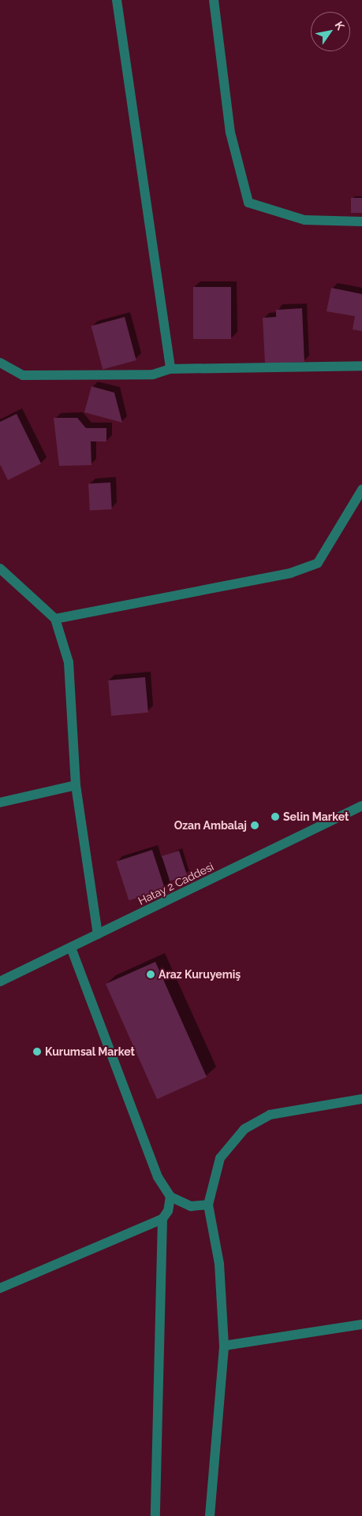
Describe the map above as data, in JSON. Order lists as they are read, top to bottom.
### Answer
{
  "streets": {
    "street": ["Hatay 2 Caddesi"]
  },
  "places": [
    "Selin Market",
    "Ozan Ambalaj",
    "Araz Kuruyemiş",
    "Kurumsal Market"
  ],
  "north": "top right"
}
